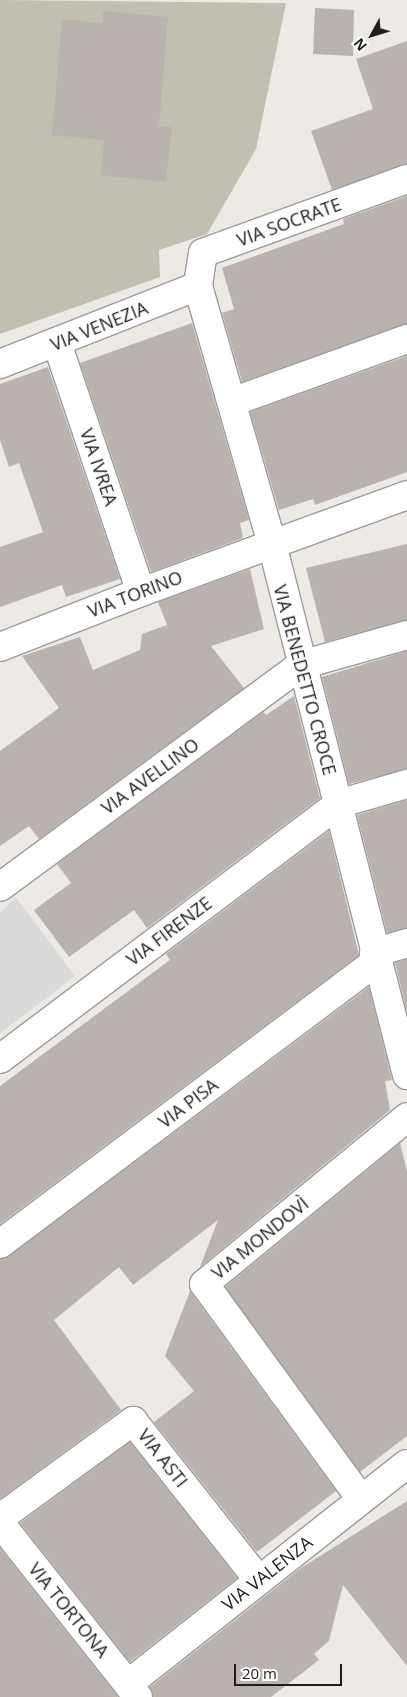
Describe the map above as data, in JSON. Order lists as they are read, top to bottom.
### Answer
{
  "streets": {
    "street": [
      "VIA SOCRATE",
      "VIA VENEZIA",
      "VIA IVREA",
      "VIA TORINO",
      "VIA BENEDETTO CROCE",
      "VIA AVELLINO",
      "VIA FIRENZE",
      "VIA PISA",
      "VIA MONDOVÌ",
      "VIA ASTI",
      "VIA VALENZA",
      "VIA TORTONA"
    ]
  },
  "crossings": [
    ["VIA SOCRATE", "VIA VENEZIA"],
    ["VIA SOCRATE", "VIA BENEDETTO CROCE"],
    ["VIA VENEZIA", "VIA IVREA"],
    ["VIA VENEZIA", "VIA BENEDETTO CROCE"],
    ["VIA IVREA", "VIA TORINO"],
    ["VIA TORINO", "VIA BENEDETTO CROCE"],
    ["VIA BENEDETTO CROCE", "VIA AVELLINO"],
    ["VIA BENEDETTO CROCE", "VIA FIRENZE"],
    ["VIA BENEDETTO CROCE", "VIA PISA"],
    ["VIA MONDOVÌ", "VIA VALENZA"],
    ["VIA ASTI", "VIA VALENZA"],
    ["VIA VALENZA", "VIA TORTONA"]
  ],
  "scale_bar": "20 m",
  "north": "bottom left"
}
